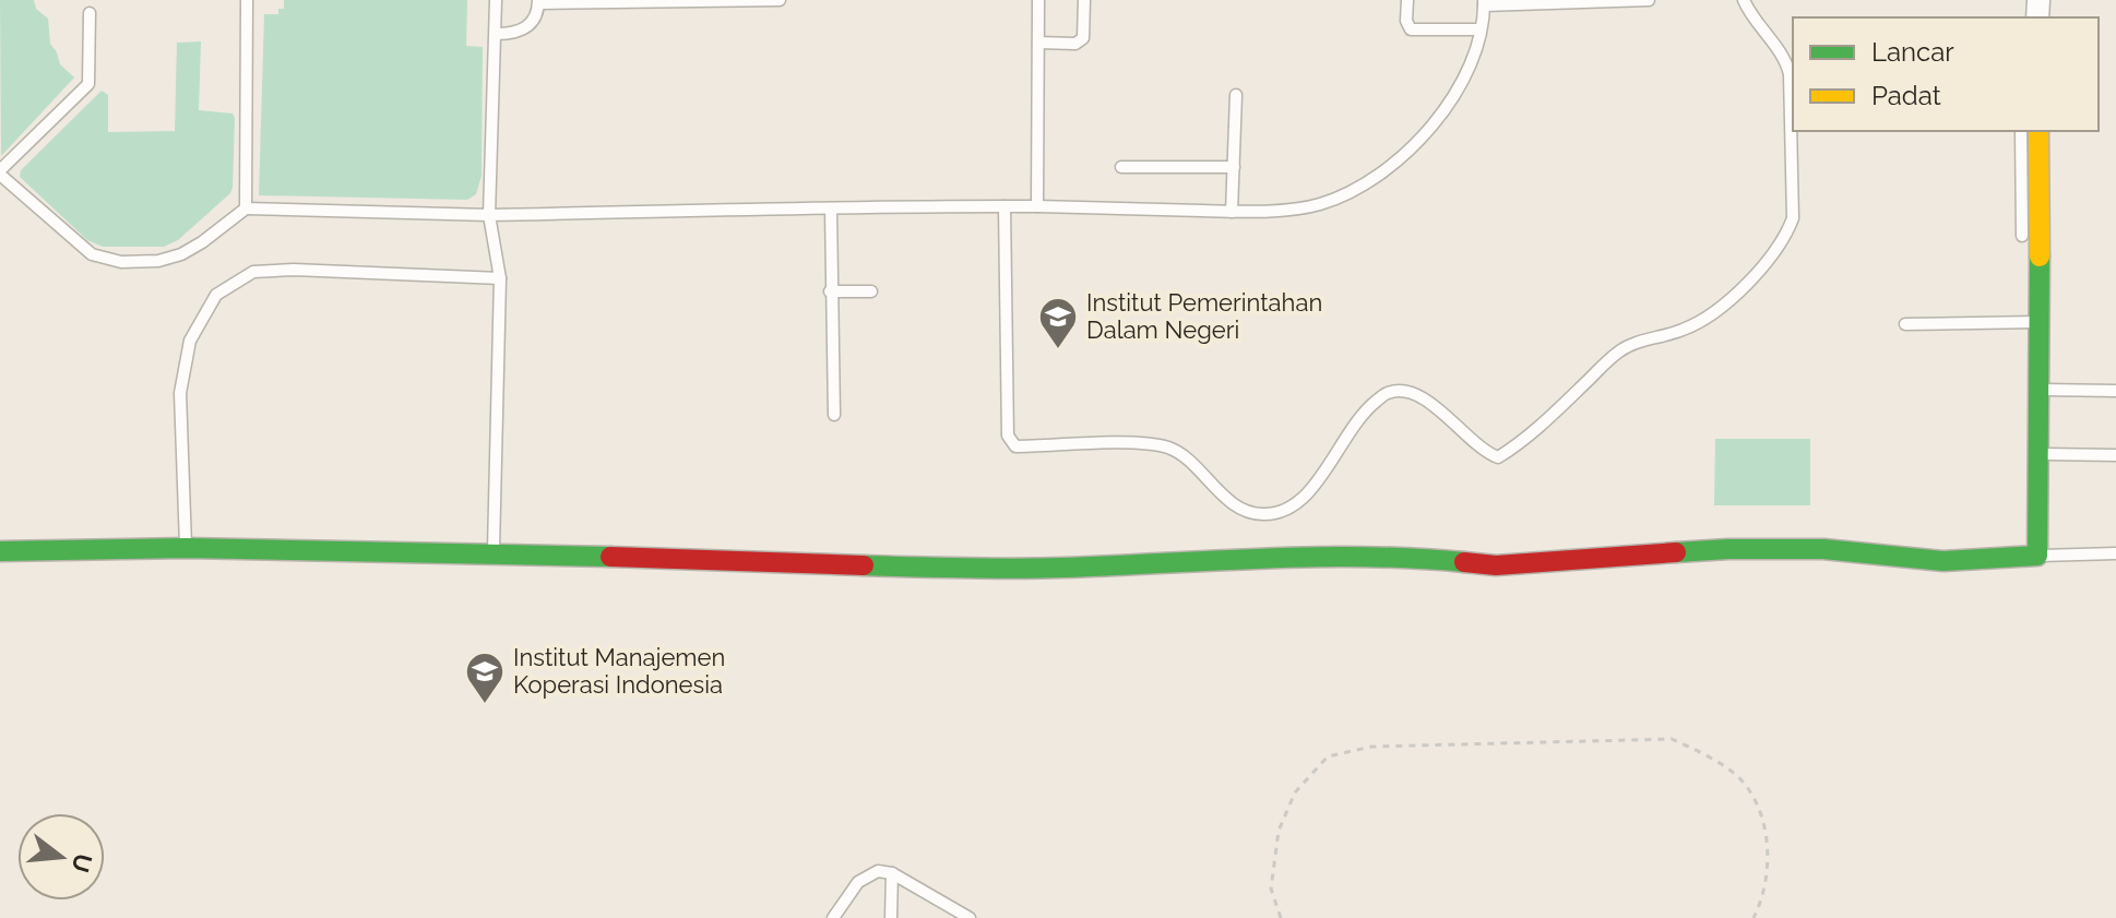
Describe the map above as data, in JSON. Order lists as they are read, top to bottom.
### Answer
{
  "places": {
    "school or university": ["Institut Pemerintahan Dalam Negeri", "Institut Manajemen Koperasi Indonesia"]
  },
  "legend": ["Lancar", "Padat"],
  "north": "right"
}
